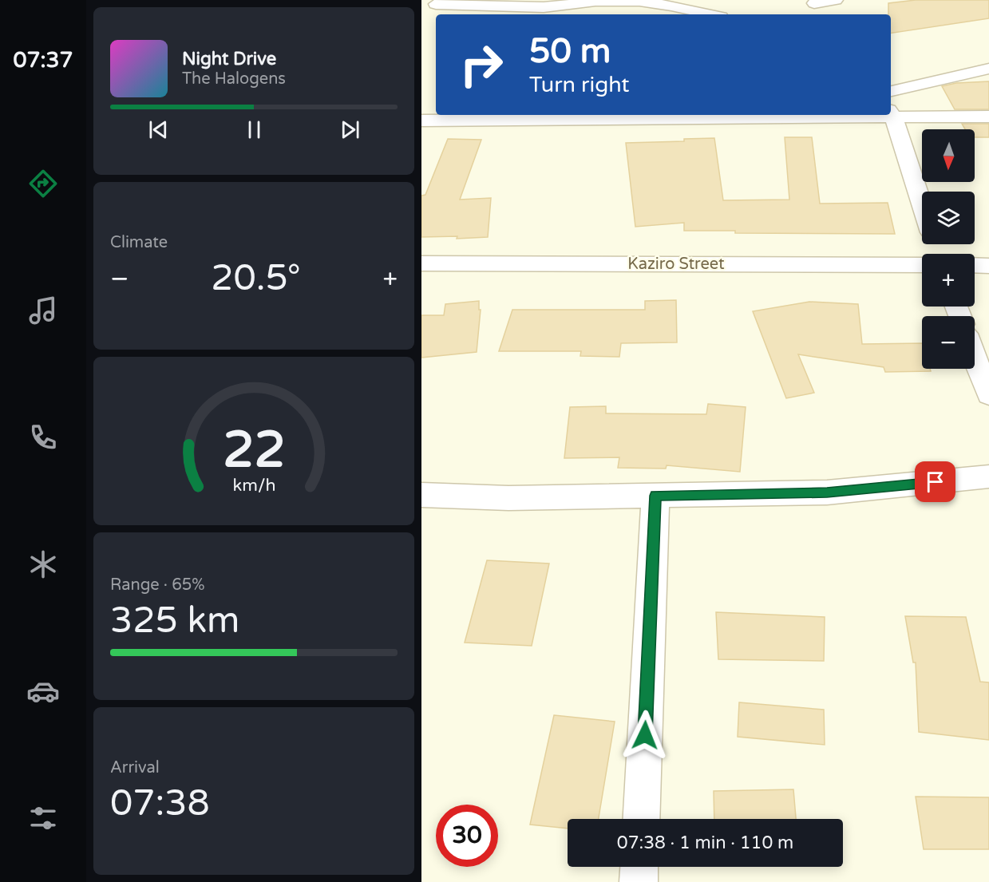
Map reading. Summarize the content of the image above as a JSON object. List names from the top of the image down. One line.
{"streets":{"street":["Kaziro Street"]},"north":"bottom","page":{"tabs":"07:37","turn":["50 m","Turn right"],"song":["Night Drive","The Halogens"],"map_buttons":["+","−"],"tile":["Climate",["Range · 65%","325 km"],["Arrival","07:38"]],"heat":["−","20.5°","+"],"limit":"30","trip":"07:38 · 1 min · 110 m","gauge":["22","km/h"]}}
